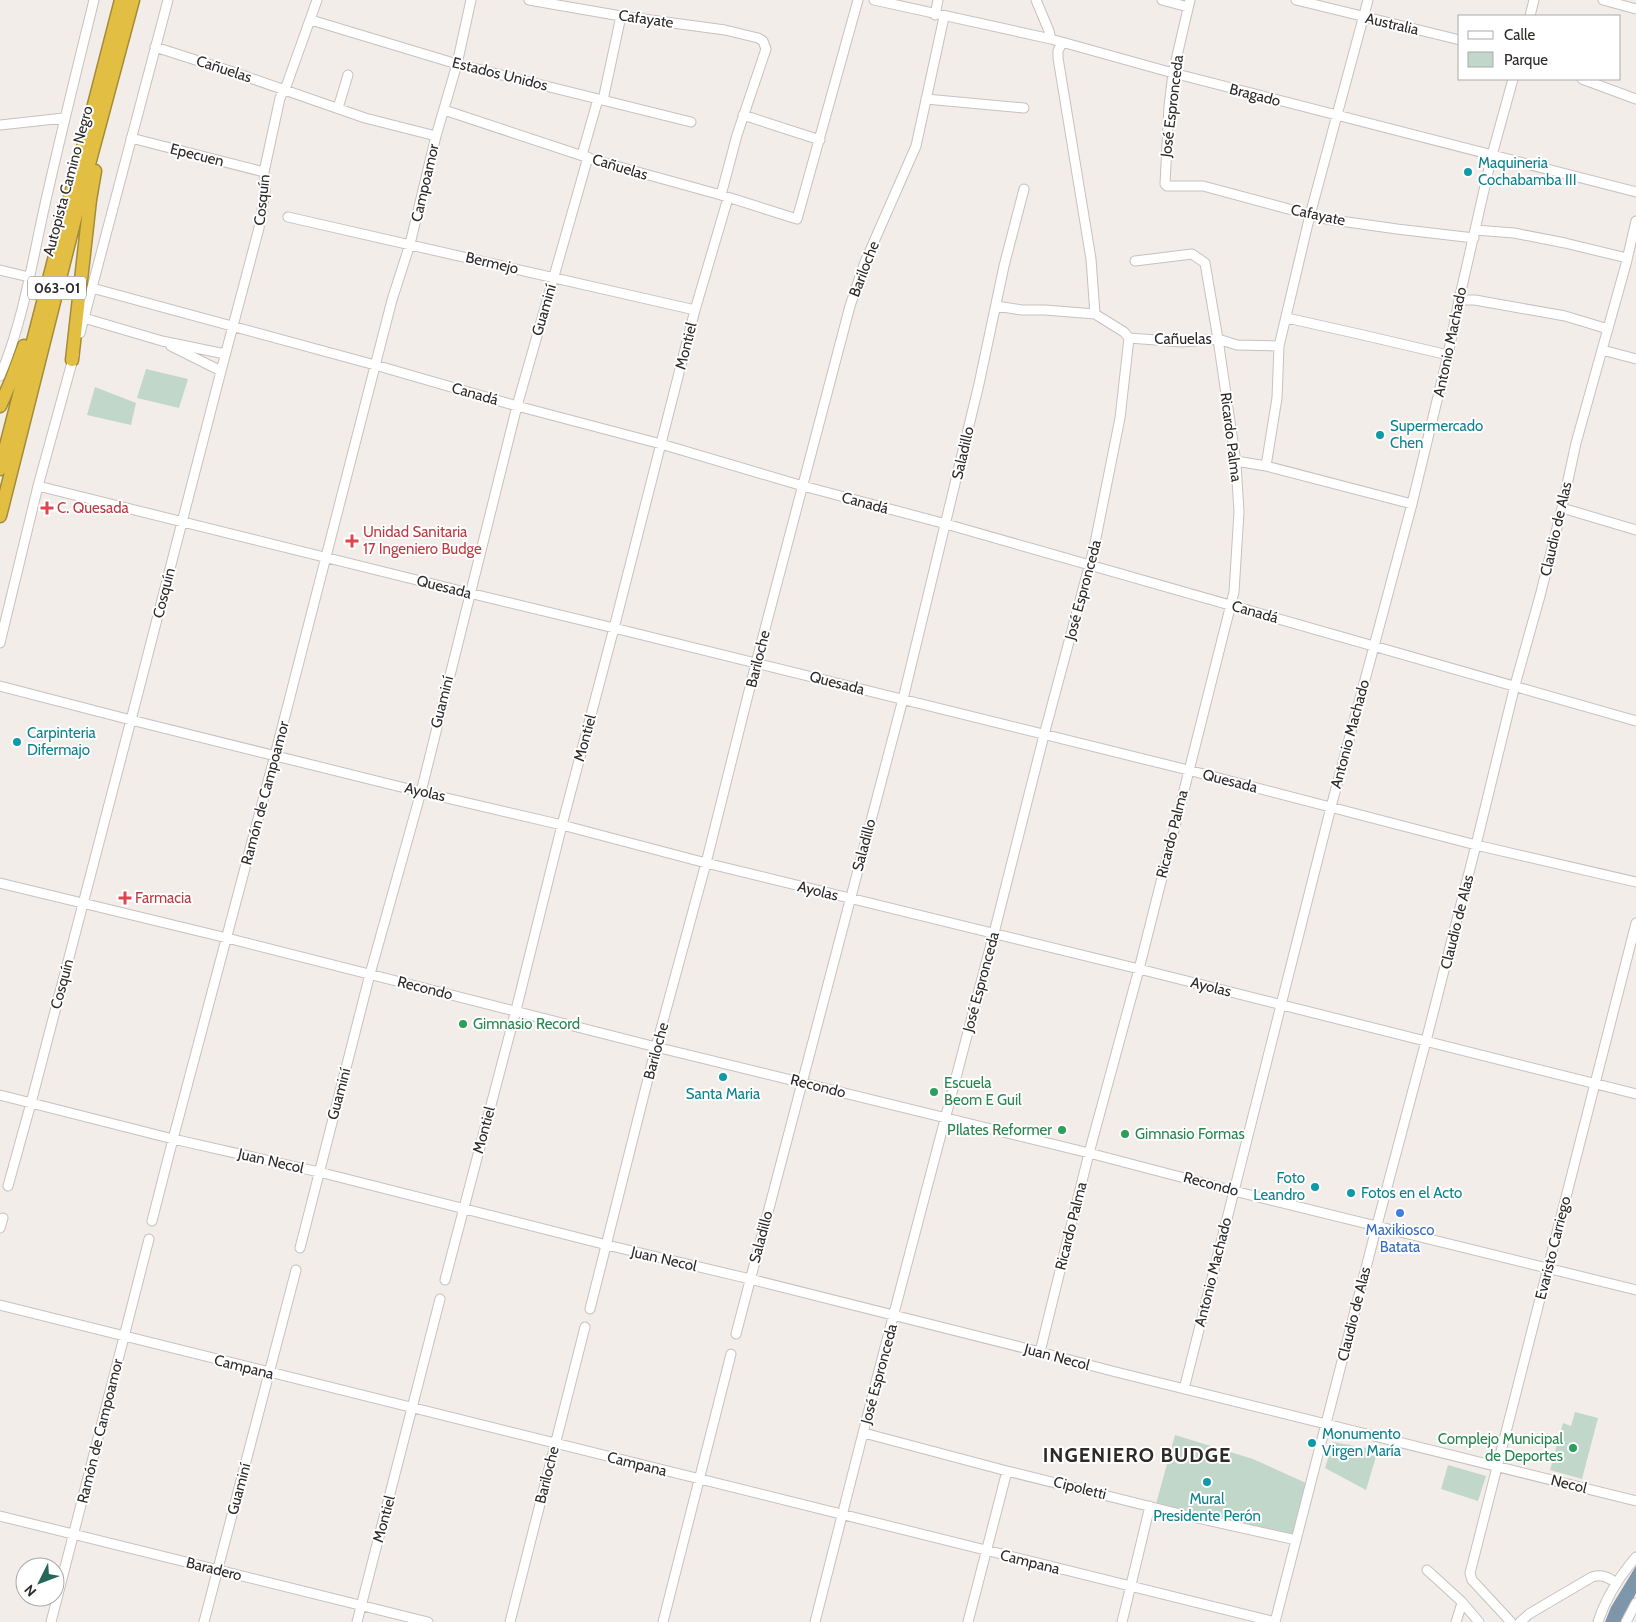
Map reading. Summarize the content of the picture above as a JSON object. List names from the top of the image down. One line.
{"streets":{"highway":["Autopista Camino Negro","063-01"],"street":["Cafayate","Australia","Cañuelas","Estados Unidos","Bragado","José Espronceda","Epecuen","Campoamor","Cosquín","Bermejo","Bariloche","Guaminí","Antonio Machado","Montiel","Canadá","Ricardo Palma","Saladillo","Claudio de Alas","Quesada","Ayolas","Ramón de Campoamor","Recondo","Juan Necol","Evaristo Carriego","Campana","Necol","Cipoletti","Baradero"]},"crossings":[["Cafayate","José Espronceda"],["Cafayate","Guaminí"],["Cafayate","Antonio Machado"],["Cafayate","Montiel"],["Cafayate","Ricardo Palma"],["Cafayate","Claudio de Alas"],["Australia","Ricardo Palma"],["Cañuelas","José Espronceda"],["Cañuelas","Campoamor"],["Cañuelas","Cosquín"],["Cañuelas","Guaminí"],["Cañuelas","Montiel"],["Cañuelas","Ricardo Palma"],["Estados Unidos","Campoamor"],["Estados Unidos","Cosquín"],["Estados Unidos","Guaminí"],["Bragado","José Espronceda"],["Bragado","Bariloche"],["Bragado","Antonio Machado"],["Bragado","Ricardo Palma"],["José Espronceda","Canadá"],["José Espronceda","Quesada"],["José Espronceda","Ayolas"],["José Espronceda","Recondo"],["José Espronceda","Juan Necol"],["José Espronceda","Campana"],["José Espronceda","Cipoletti"],["Epecuen","Cosquín"],["Campoamor","Bermejo"],["Campoamor","Canadá"],["Campoamor","Ramón de Campoamor"],["Cosquín","Canadá"],["Cosquín","Quesada"],["Cosquín","Ayolas"],["Cosquín","Recondo"],["Cosquín","Juan Necol"],["Bermejo","Guaminí"],["Bermejo","Montiel"],["Bariloche","Canadá"],["Bariloche","Quesada"],["Bariloche","Ayolas"],["Bariloche","Recondo"],["Bariloche","Juan Necol"],["Bariloche","Campana"],["Guaminí","Canadá"],["Guaminí","Quesada"],["Guaminí","Ayolas"],["Guaminí","Recondo"],["Guaminí","Juan Necol"],["Guaminí","Campana"],["Guaminí","Baradero"],["Antonio Machado","Canadá"],["Antonio Machado","Quesada"],["Antonio Machado","Ayolas"],["Antonio Machado","Recondo"],["Antonio Machado","Juan Necol"],["Montiel","Canadá"],["Montiel","Quesada"],["Montiel","Ayolas"],["Montiel","Recondo"],["Montiel","Juan Necol"],["Montiel","Campana"],["Montiel","Baradero"],["Canadá","Ricardo Palma"],["Canadá","Saladillo"],["Canadá","Claudio de Alas"],["Canadá","Ramón de Campoamor"],["Ricardo Palma","Quesada"],["Ricardo Palma","Ayolas"],["Ricardo Palma","Recondo"],["Ricardo Palma","Juan Necol"],["Saladillo","Quesada"],["Saladillo","Ayolas"],["Saladillo","Recondo"],["Saladillo","Juan Necol"],["Claudio de Alas","Quesada"],["Claudio de Alas","Ayolas"],["Claudio de Alas","Recondo"],["Claudio de Alas","Juan Necol"],["Claudio de Alas","Campana"],["Claudio de Alas","Necol"],["Claudio de Alas","Cipoletti"],["Quesada","Ramón de Campoamor"],["Ayolas","Ramón de Campoamor"],["Ayolas","Evaristo Carriego"],["Ramón de Campoamor","Recondo"],["Ramón de Campoamor","Juan Necol"],["Ramón de Campoamor","Campana"],["Ramón de Campoamor","Baradero"],["Recondo","Evaristo Carriego"],["Juan Necol","Necol"],["Evaristo Carriego","Necol"]],"districts":["INGENIERO BUDGE"],"places":{"other":["Maquineria Cochabamba III","Supermercado Chen","Carpinteria Difermajo","Gimnasio Record","Santa Maria","Escuela Beom E Guil","PIlates Reformer","Gimnasio Formas","Foto Leandro","Fotos en el Acto","Maxikiosco Batata","Monumento Virgen María","Complejo Municipal de Deportes","Mural Presidente Perón"],"health":["C. Quesada","Unidad Sanitaria 17 Ingeniero Budge","Farmacia"]},"legend":["Calle","Parque"],"north":"bottom left"}
